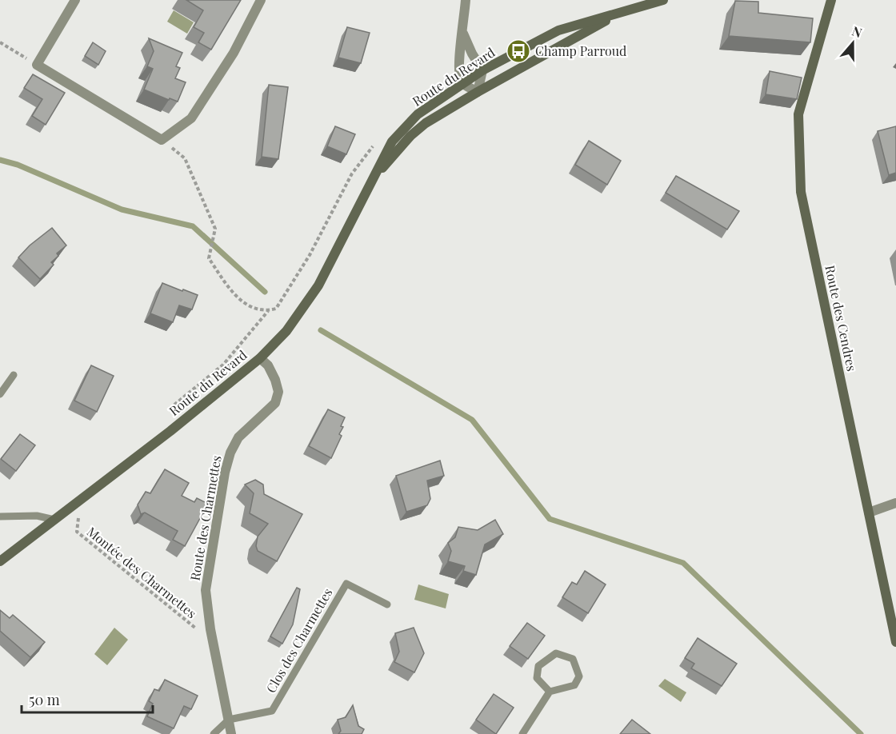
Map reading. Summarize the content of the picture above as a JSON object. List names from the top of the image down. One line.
{"streets":{"main road":["Route du Revard","Route des Cendres"],"street":["Route des Charmettes"],"lane":["Clos des Charmettes"],"path":["Montée des Charmettes"]},"crossings":[["Route du Revard","Route des Charmettes"],["Route du Revard","Montée des Charmettes"],["Route des Charmettes","Clos des Charmettes"]],"places":{"bus stop":["Champ Parroud"]},"scale_bar":"50 m","north":"top"}
